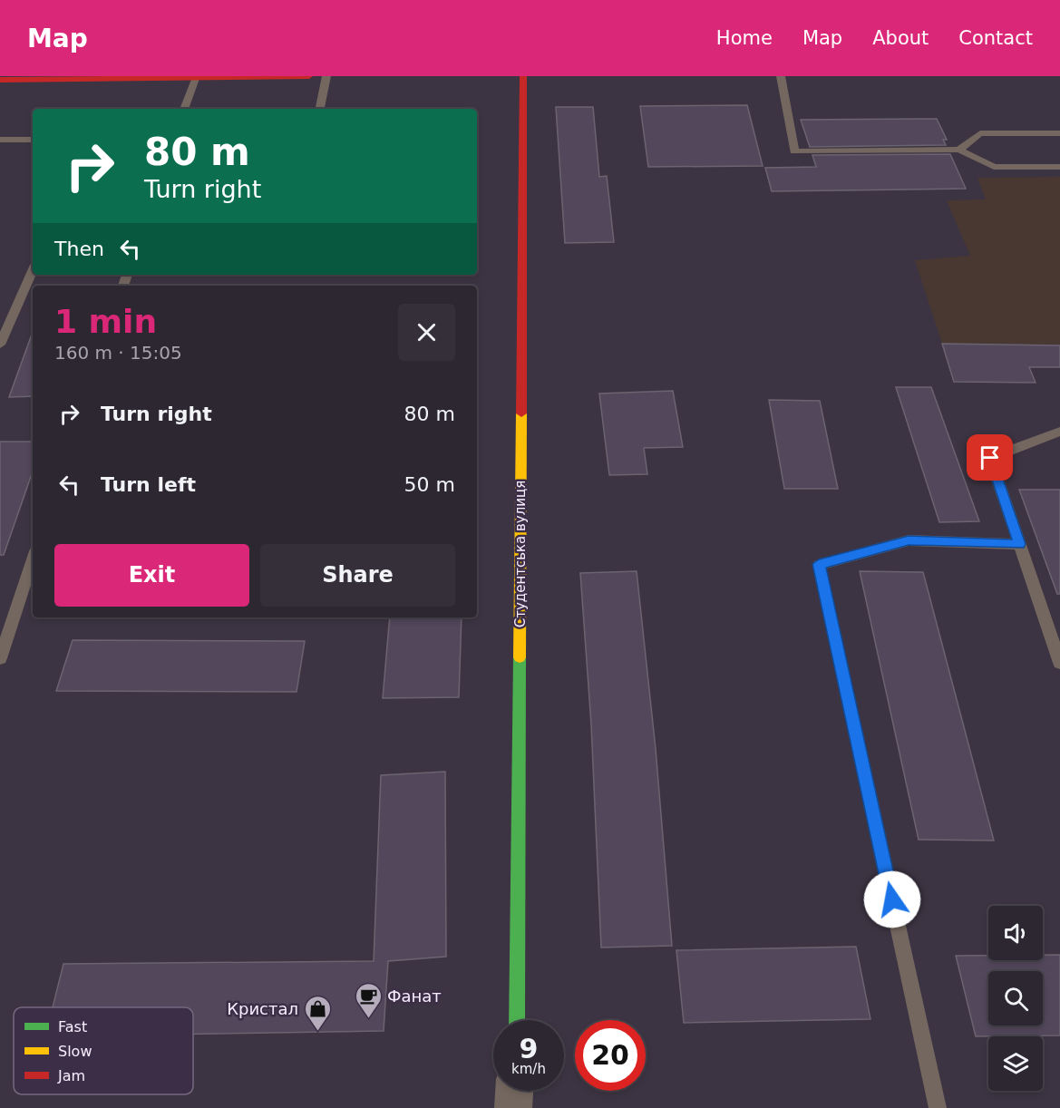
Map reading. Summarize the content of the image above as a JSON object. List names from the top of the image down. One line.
{"streets":{"street":["Студентська вулиця"]},"places":{"cafe":["Фанат"],"shop":["Кристал"]},"legend":["Fast","Slow","Jam"],"page":{"header":"Map","nav":["Home","Map","About","Contact"],"turn":["80 m","Turn right"],"then":"Then","heading":["1 min","160 m · 15:05"],"list":[{"name":"Turn right","value":"80 m"},{"name":"Turn left","value":"50 m"}],"buttons":["Exit","Share"],"speed":"9 km/h","limit":"20"}}
